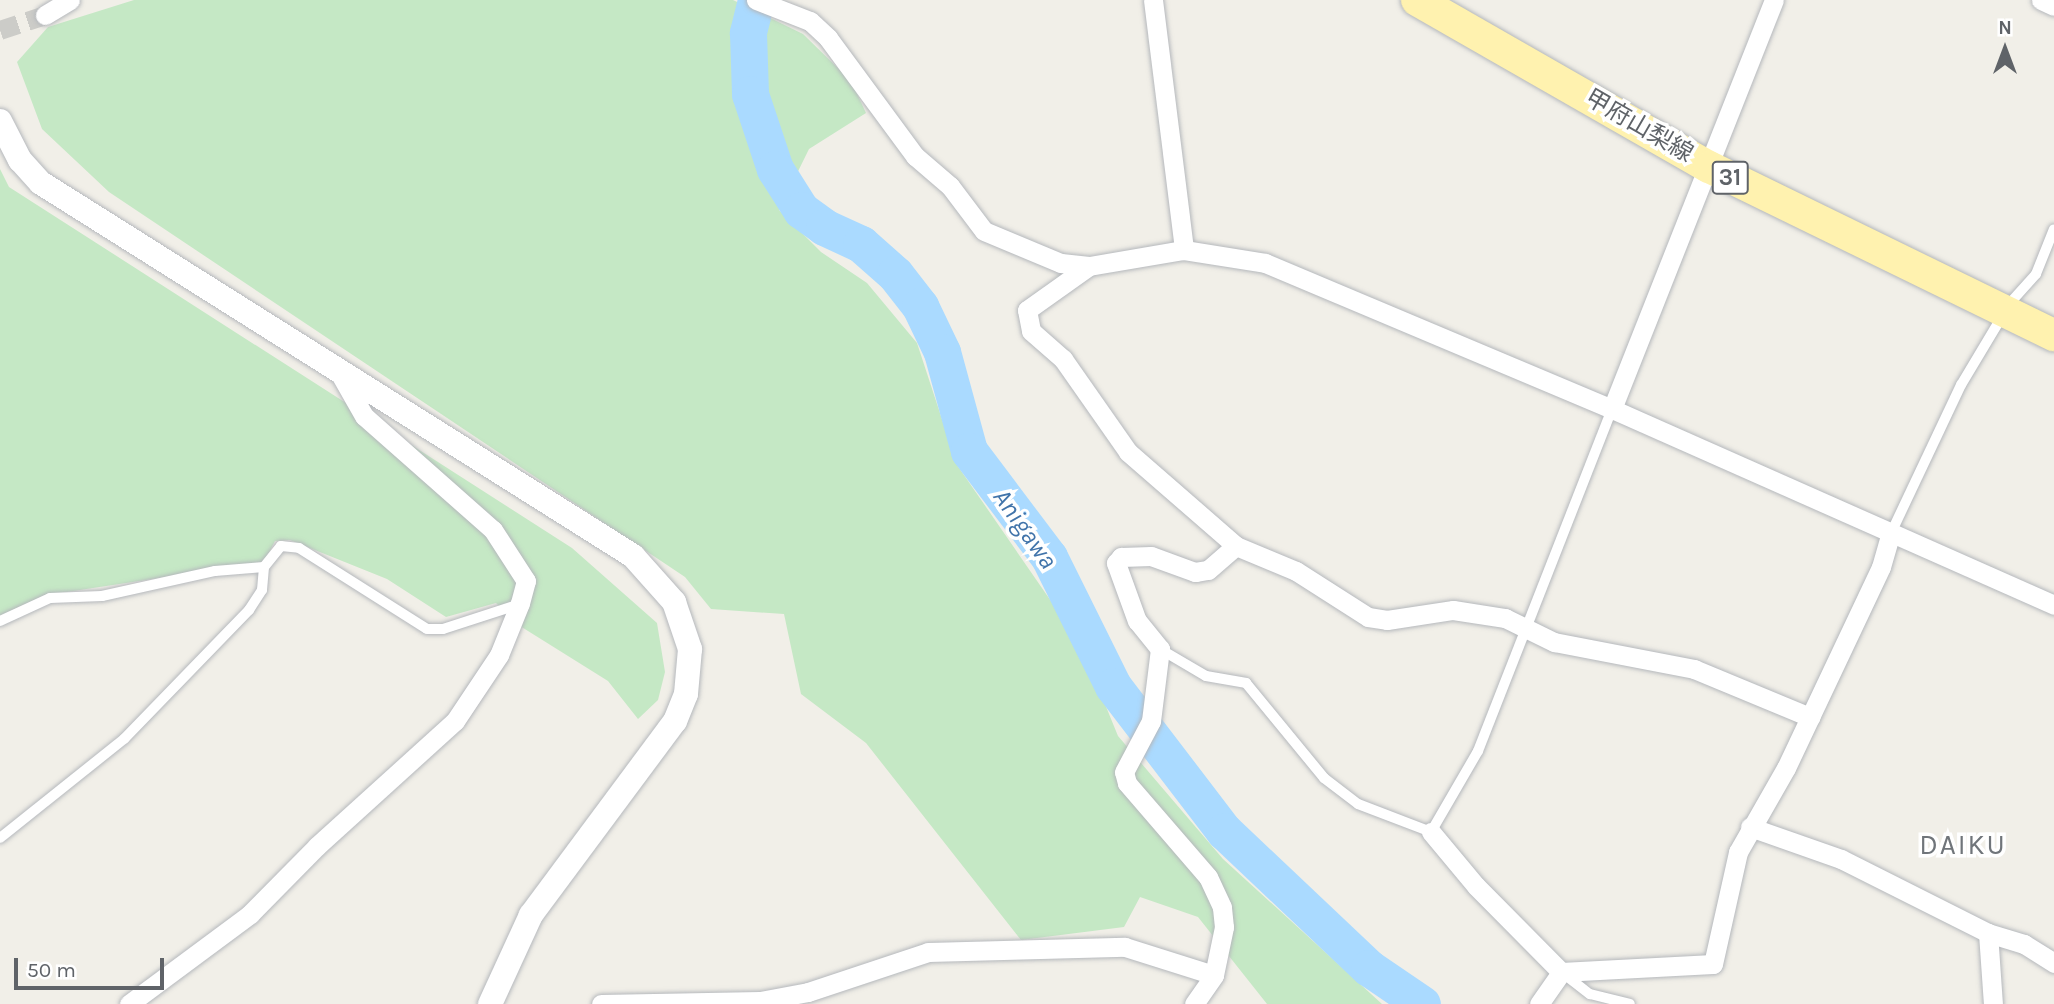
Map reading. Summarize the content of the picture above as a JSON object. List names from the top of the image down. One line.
{"streets":{"main road":["甲府山梨線","31"]},"districts":["DAIKU"],"water":["Anigawa"],"scale_bar":"50 m","north":"top"}
